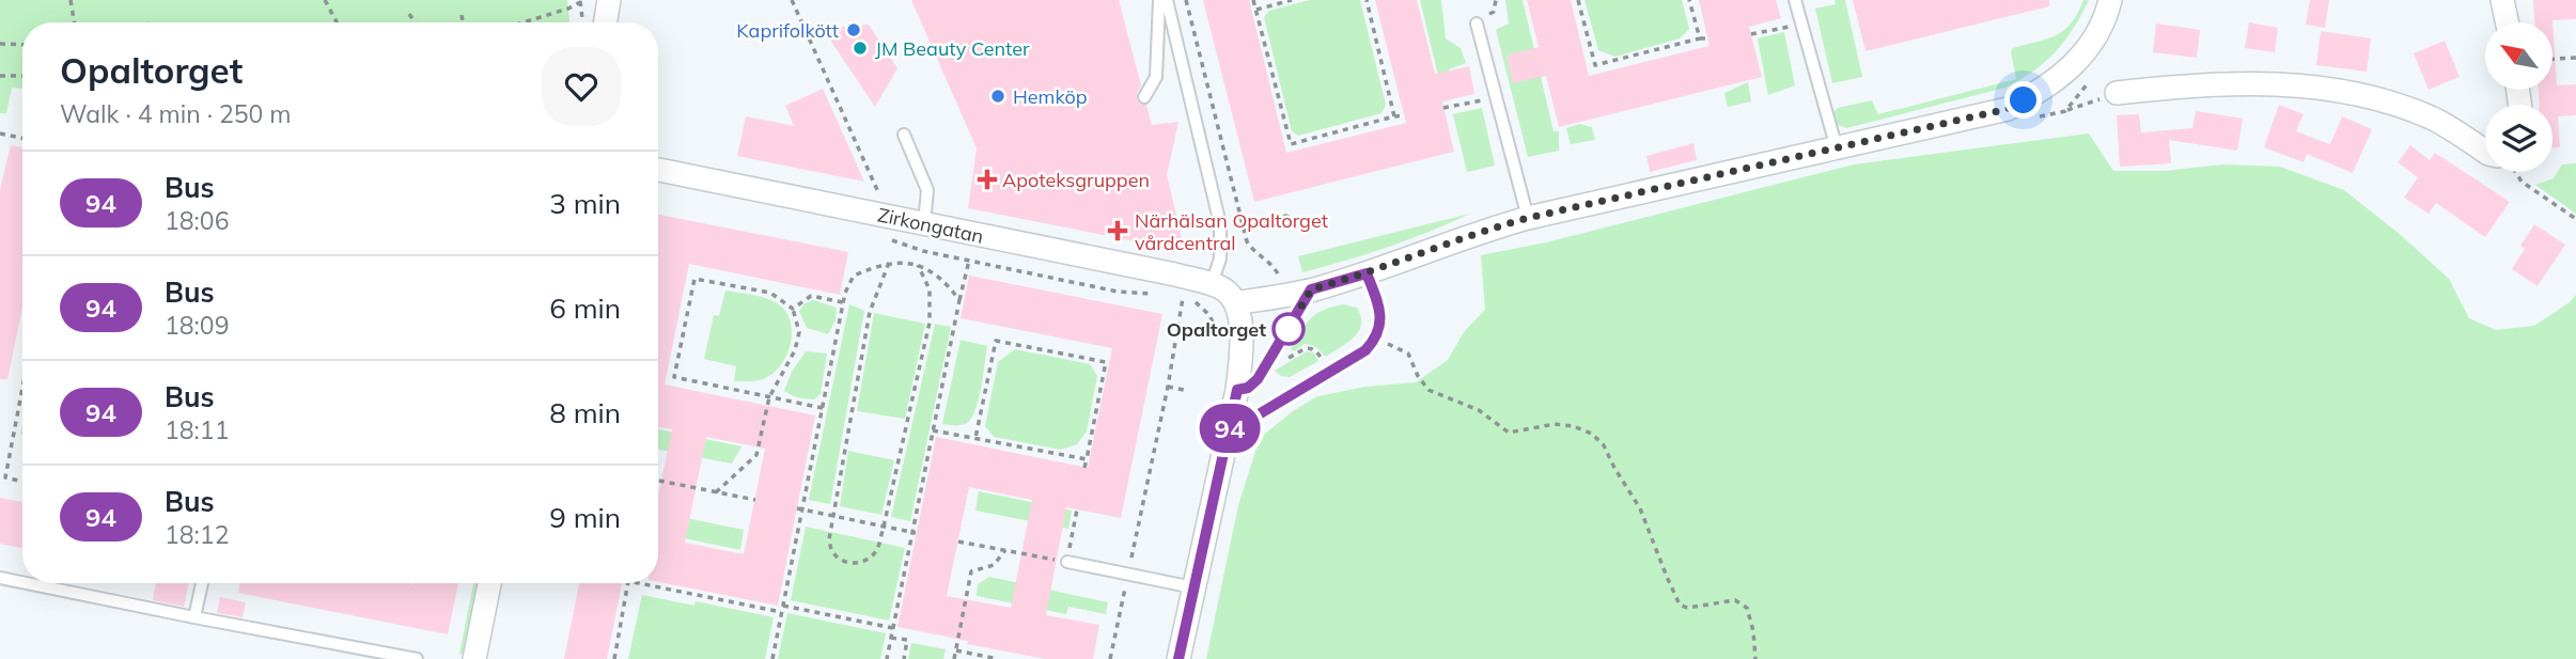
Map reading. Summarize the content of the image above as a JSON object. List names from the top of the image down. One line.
{"streets":{"street":["Zirkongatan"]},"places":{"other":["Kaprifolkött","JM Beauty Center","Hemköp","Opaltorget"],"health":["Apoteksgruppen","Närhälsan Opaltorget vårdcentral"]},"lines":["bus line 94"],"north":"top left","page":{"on_map":"94","heading":["Opaltorget","Walk · 4 min · 250 m"],"list":[{"mark":"94","name":"Bus","note":"18:06","value":"3 min"},{"mark":"94","name":"Bus","note":"18:09","value":"6 min"},{"mark":"94","name":"Bus","note":"18:11","value":"8 min"},{"mark":"94","name":"Bus","note":"18:12","value":"9 min"}]}}
